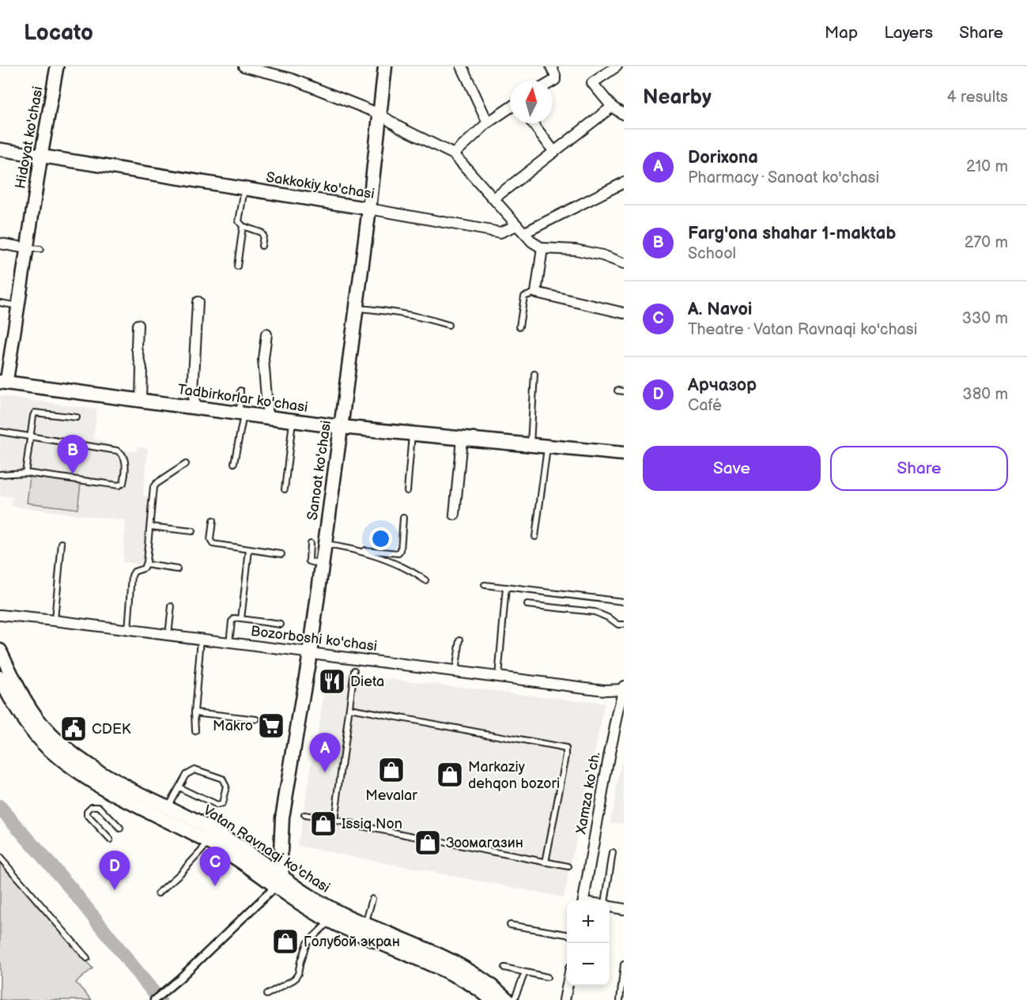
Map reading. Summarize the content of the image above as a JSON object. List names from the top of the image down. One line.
{"streets":{"main road":["Tadbirkorlar ko'chasi","Sanoat ko'chasi","Vatan Ravnaqi ko'chasi"],"street":["Hidoyat ko'chasi","Sakkokiy ko'chasi","Bozorboshi ko'chasi","Xamza ko‘ch."]},"crossings":[["Hidoyat ko'chasi","Sakkokiy ko'chasi"],["Hidoyat ko'chasi","Tadbirkorlar ko'chasi"],["Sakkokiy ko'chasi","Sanoat ko'chasi"],["Tadbirkorlar ko'chasi","Sanoat ko'chasi"],["Sanoat ko'chasi","Bozorboshi ko'chasi"],["Sanoat ko'chasi","Vatan Ravnaqi ko'chasi"],["Bozorboshi ko'chasi","Xamza ko‘ch."]],"places":{"restaurant":["Dieta"],"supermarket":["Makro"],"public building":["CDEK"],"shop":["Mevalar","Markaziy dehqon bozori","Issiq Non","Зоомагазин","Голубой экран"]},"north":"top","page":{"header":"Locato","nav":["Map","Layers","Share"],"heading":["Nearby","4 results"],"list":[{"mark":"A","name":"Dorixona","note":"Pharmacy · Sanoat ko'chasi","value":"210 m"},{"mark":"B","name":"Farg'ona shahar 1-maktab","note":"School","value":"270 m"},{"mark":"C","name":"A. Navoi","note":"Theatre · Vatan Ravnaqi ko'chasi","value":"330 m"},{"mark":"D","name":"Арчазор","note":"Café","value":"380 m"}],"buttons":["Save","Share"],"pins":["B","A","C","D"],"map_buttons":["+","−"]}}
